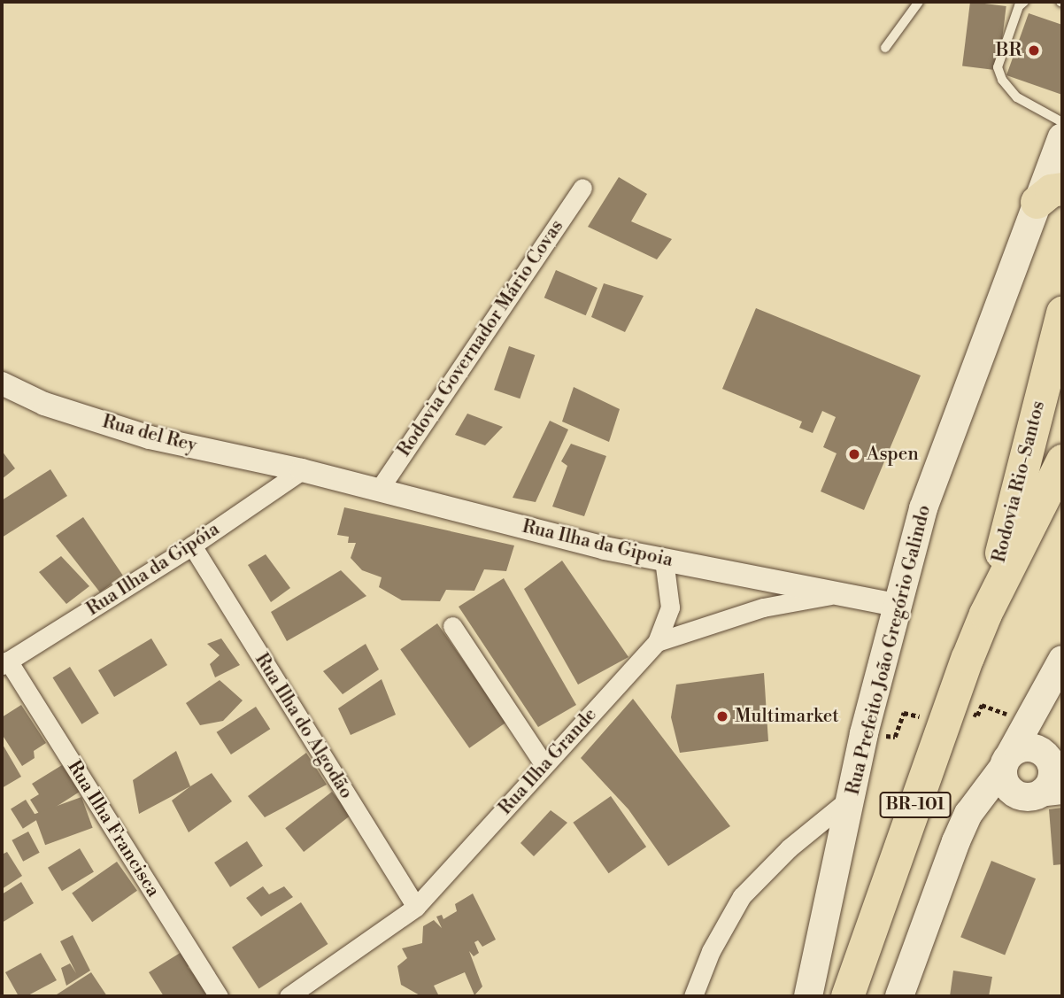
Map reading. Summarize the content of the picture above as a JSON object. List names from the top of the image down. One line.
{"streets":{"highway":["Rodovia Rio-Santos","BR-101"],"main road":["Rua Prefeito João Gregório Galindo"],"street":["Rodovia Governador Mário Covas","Rua del Rey","Rua Ilha da Gipoia","Rua Ilha da Gipóia","Rua Ilha do Algodão","Rua Ilha Grande","Rua Ilha Francisca"]},"crossings":[["Rodovia Governador Mário Covas","Rua Ilha da Gipoia"],["Rua del Rey","Rua Ilha da Gipoia"],["Rua del Rey","Rua Ilha da Gipóia"],["Rua Ilha da Gipoia","Rua Ilha da Gipóia"],["Rua Ilha da Gipoia","Rua Prefeito João Gregório Galindo"],["Rua Ilha da Gipoia","Rua Ilha Grande"],["Rua Ilha da Gipóia","Rua Ilha do Algodão"],["Rua Ilha da Gipóia","Rua Ilha Francisca"],["Rua Ilha do Algodão","Rua Ilha Grande"]],"places":["BR","Aspen","Multimarket"]}
